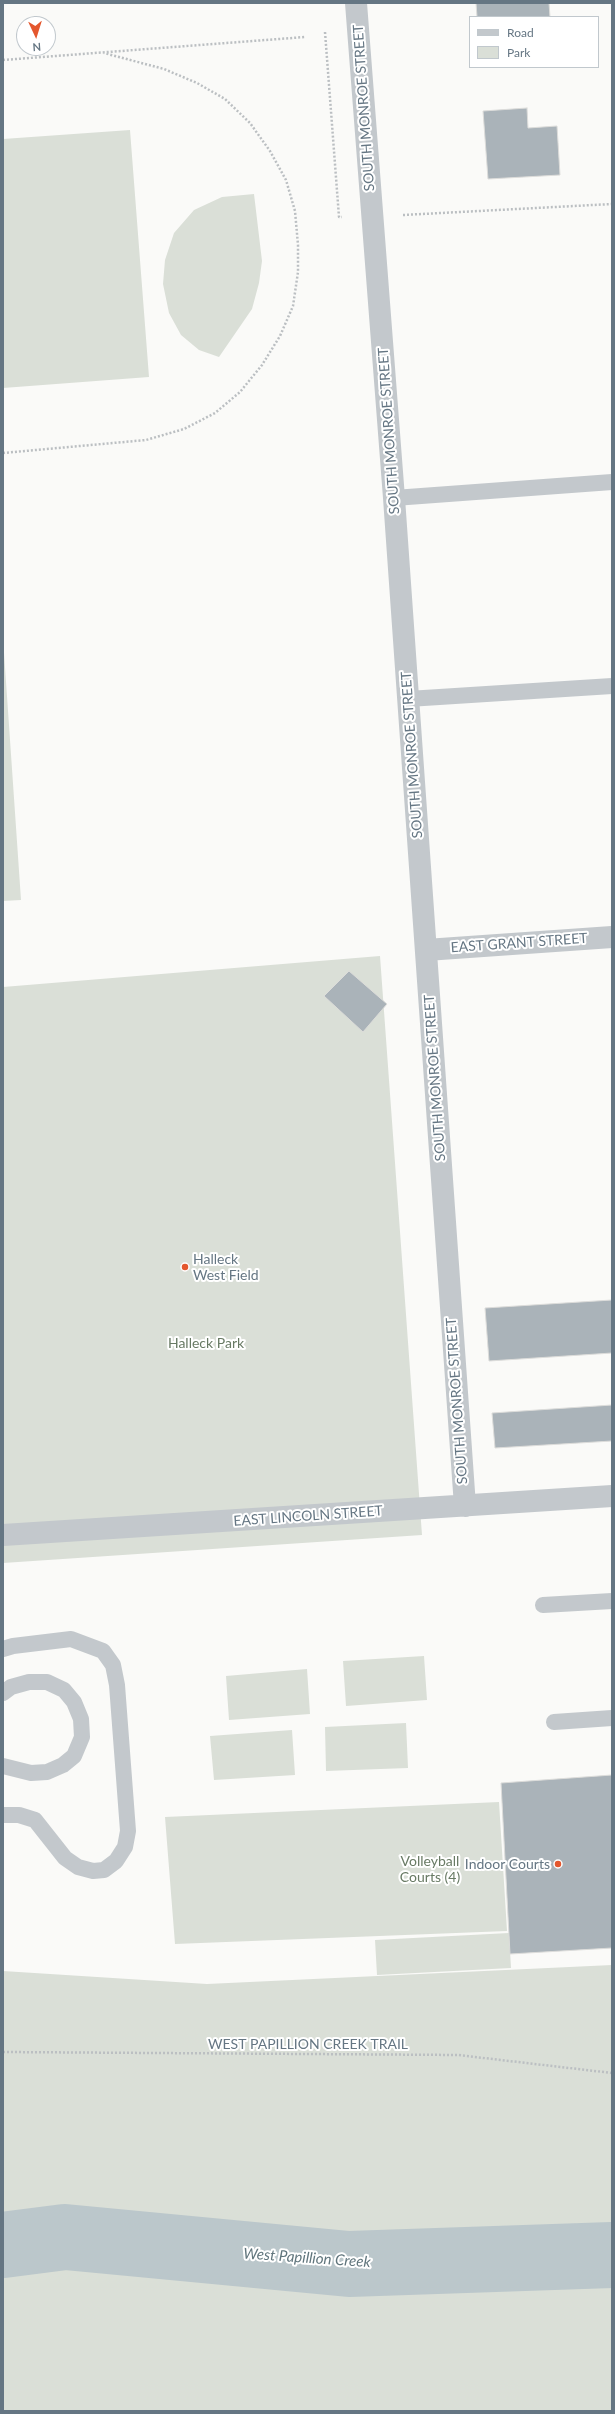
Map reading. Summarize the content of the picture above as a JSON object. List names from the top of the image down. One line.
{"streets":{"street":["SOUTH MONROE STREET","EAST GRANT STREET","EAST LINCOLN STREET"],"path":["WEST PAPILLION CREEK TRAIL"]},"crossings":[["SOUTH MONROE STREET","EAST GRANT STREET"],["SOUTH MONROE STREET","EAST LINCOLN STREET"]],"water":["West Papillion Creek"],"parks":["Halleck Park","Volleyball Courts (4)"],"places":["Halleck West Field","Indoor Courts"],"legend":["Road","Park"],"north":"bottom"}
